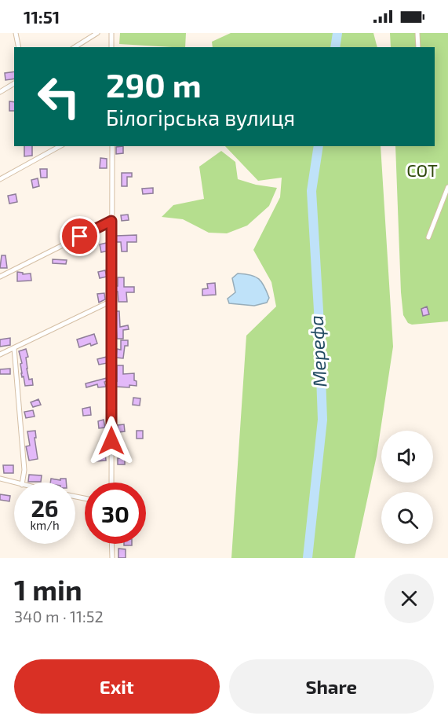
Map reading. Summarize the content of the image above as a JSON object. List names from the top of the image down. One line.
{"water":["Мерефа"],"parks":["СОТ"],"page":{"status":"11:51","turn":["290 m","Білогірська вулиця"],"speed":"26 km/h","limit":"30","heading":["1 min","340 m · 11:52"],"buttons":["Exit","Share"]}}
